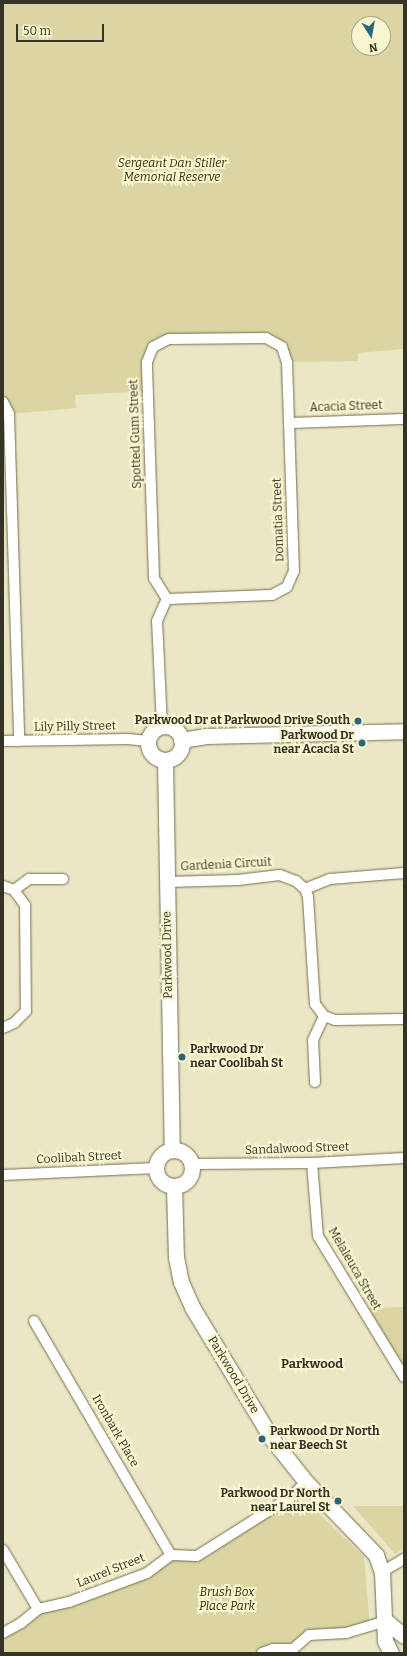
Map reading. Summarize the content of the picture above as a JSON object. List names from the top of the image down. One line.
{"streets":{"street":["Acacia Street","Spotted Gum Street","Domatia Street","Lily Pilly Street","Gardenia Circuit","Parkwood Drive","Sandalwood Street","Coolibah Street","Melaleuca Street","Ironbark Place","Laurel Street"]},"crossings":[["Acacia Street","Spotted Gum Street"],["Acacia Street","Domatia Street"],["Spotted Gum Street","Domatia Street"],["Lily Pilly Street","Parkwood Drive"],["Gardenia Circuit","Parkwood Drive"],["Parkwood Drive","Sandalwood Street"],["Parkwood Drive","Coolibah Street"],["Sandalwood Street","Coolibah Street"],["Sandalwood Street","Melaleuca Street"],["Ironbark Place","Laurel Street"]],"districts":["Parkwood"],"parks":["Sergeant Dan Stiller Memorial Reserve","Brush Box Place Park"],"places":["Parkwood Dr at Parkwood Drive South","Parkwood Dr near Acacia St","Parkwood Dr near Coolibah St","Parkwood Dr North near Beech St","Parkwood Dr North near Laurel St"],"scale_bar":"50 m","north":"bottom"}
